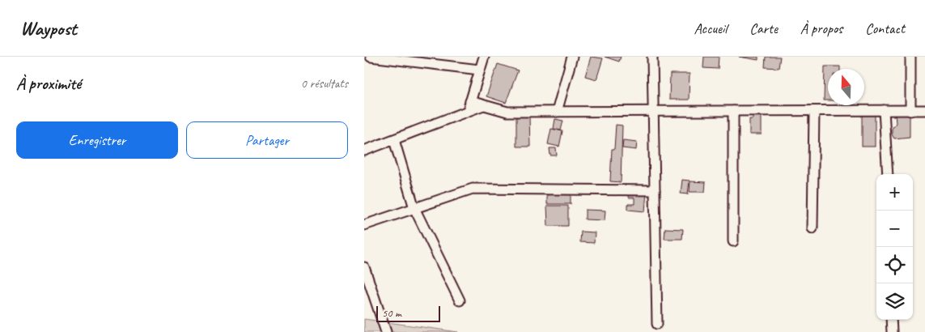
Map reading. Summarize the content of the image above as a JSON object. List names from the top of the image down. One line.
{"scale_bar":"50 m","north":"top","page":{"header":"Waypost","nav":["Accueil","Carte","À propos","Contact"],"heading":["À proximité","0 résultats"],"buttons":["Enregistrer","Partager"],"map_buttons":["+","−"],"scale":"50 m"}}
